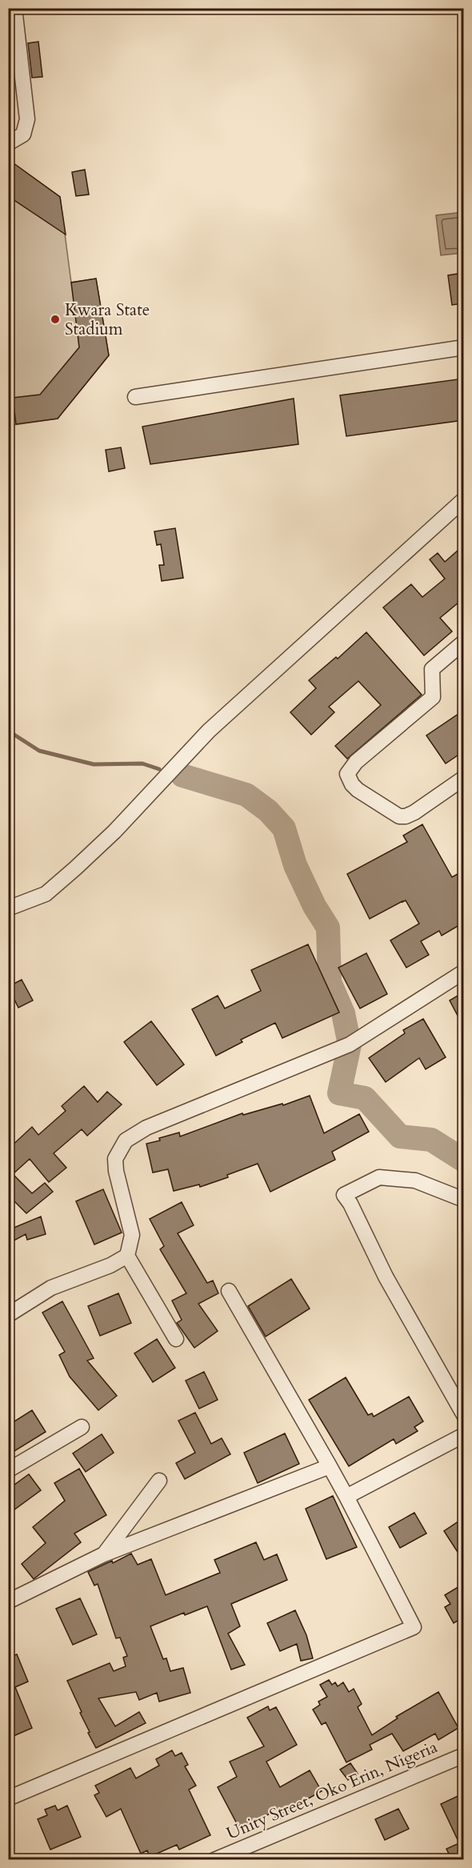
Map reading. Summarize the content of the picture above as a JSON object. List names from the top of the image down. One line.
{"streets":{"street":["Unity Street, Oko Erin, Nigeria"]},"places":["Kwara State Stadium"]}
